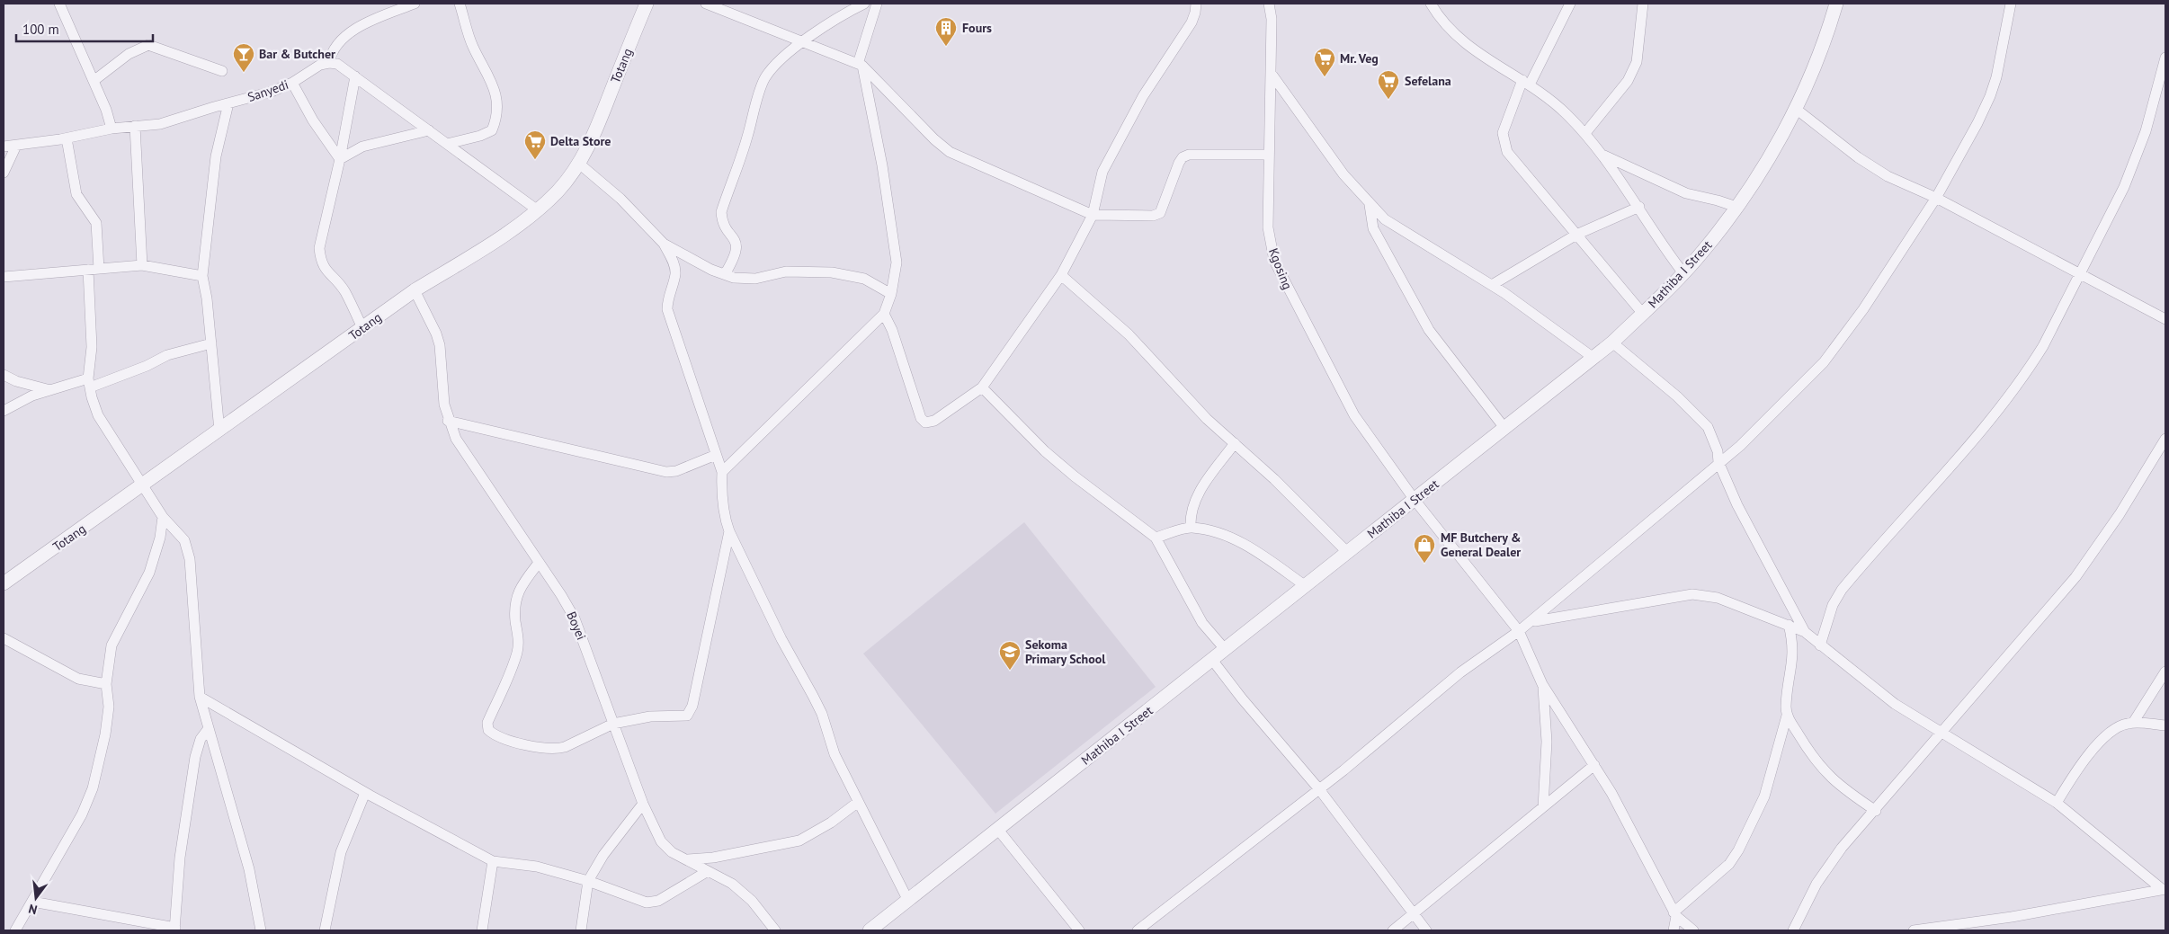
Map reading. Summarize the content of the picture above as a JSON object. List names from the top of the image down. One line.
{"streets":{"street":["Totang","Sanyedi","Kgosing","Mathiba I Street","Boyei"]},"crossings":[["Totang","Boyei"],["Kgosing","Mathiba I Street"]],"places":{"building":["Fours"],"bar":["Bar & Butcher"],"supermarket":["Mr. Veg","Sefelana","Delta Store"],"shop":["MF Butchery & General Dealer"],"school or university":["Sekoma Primary School"]},"scale_bar":"100 m","north":"bottom"}
